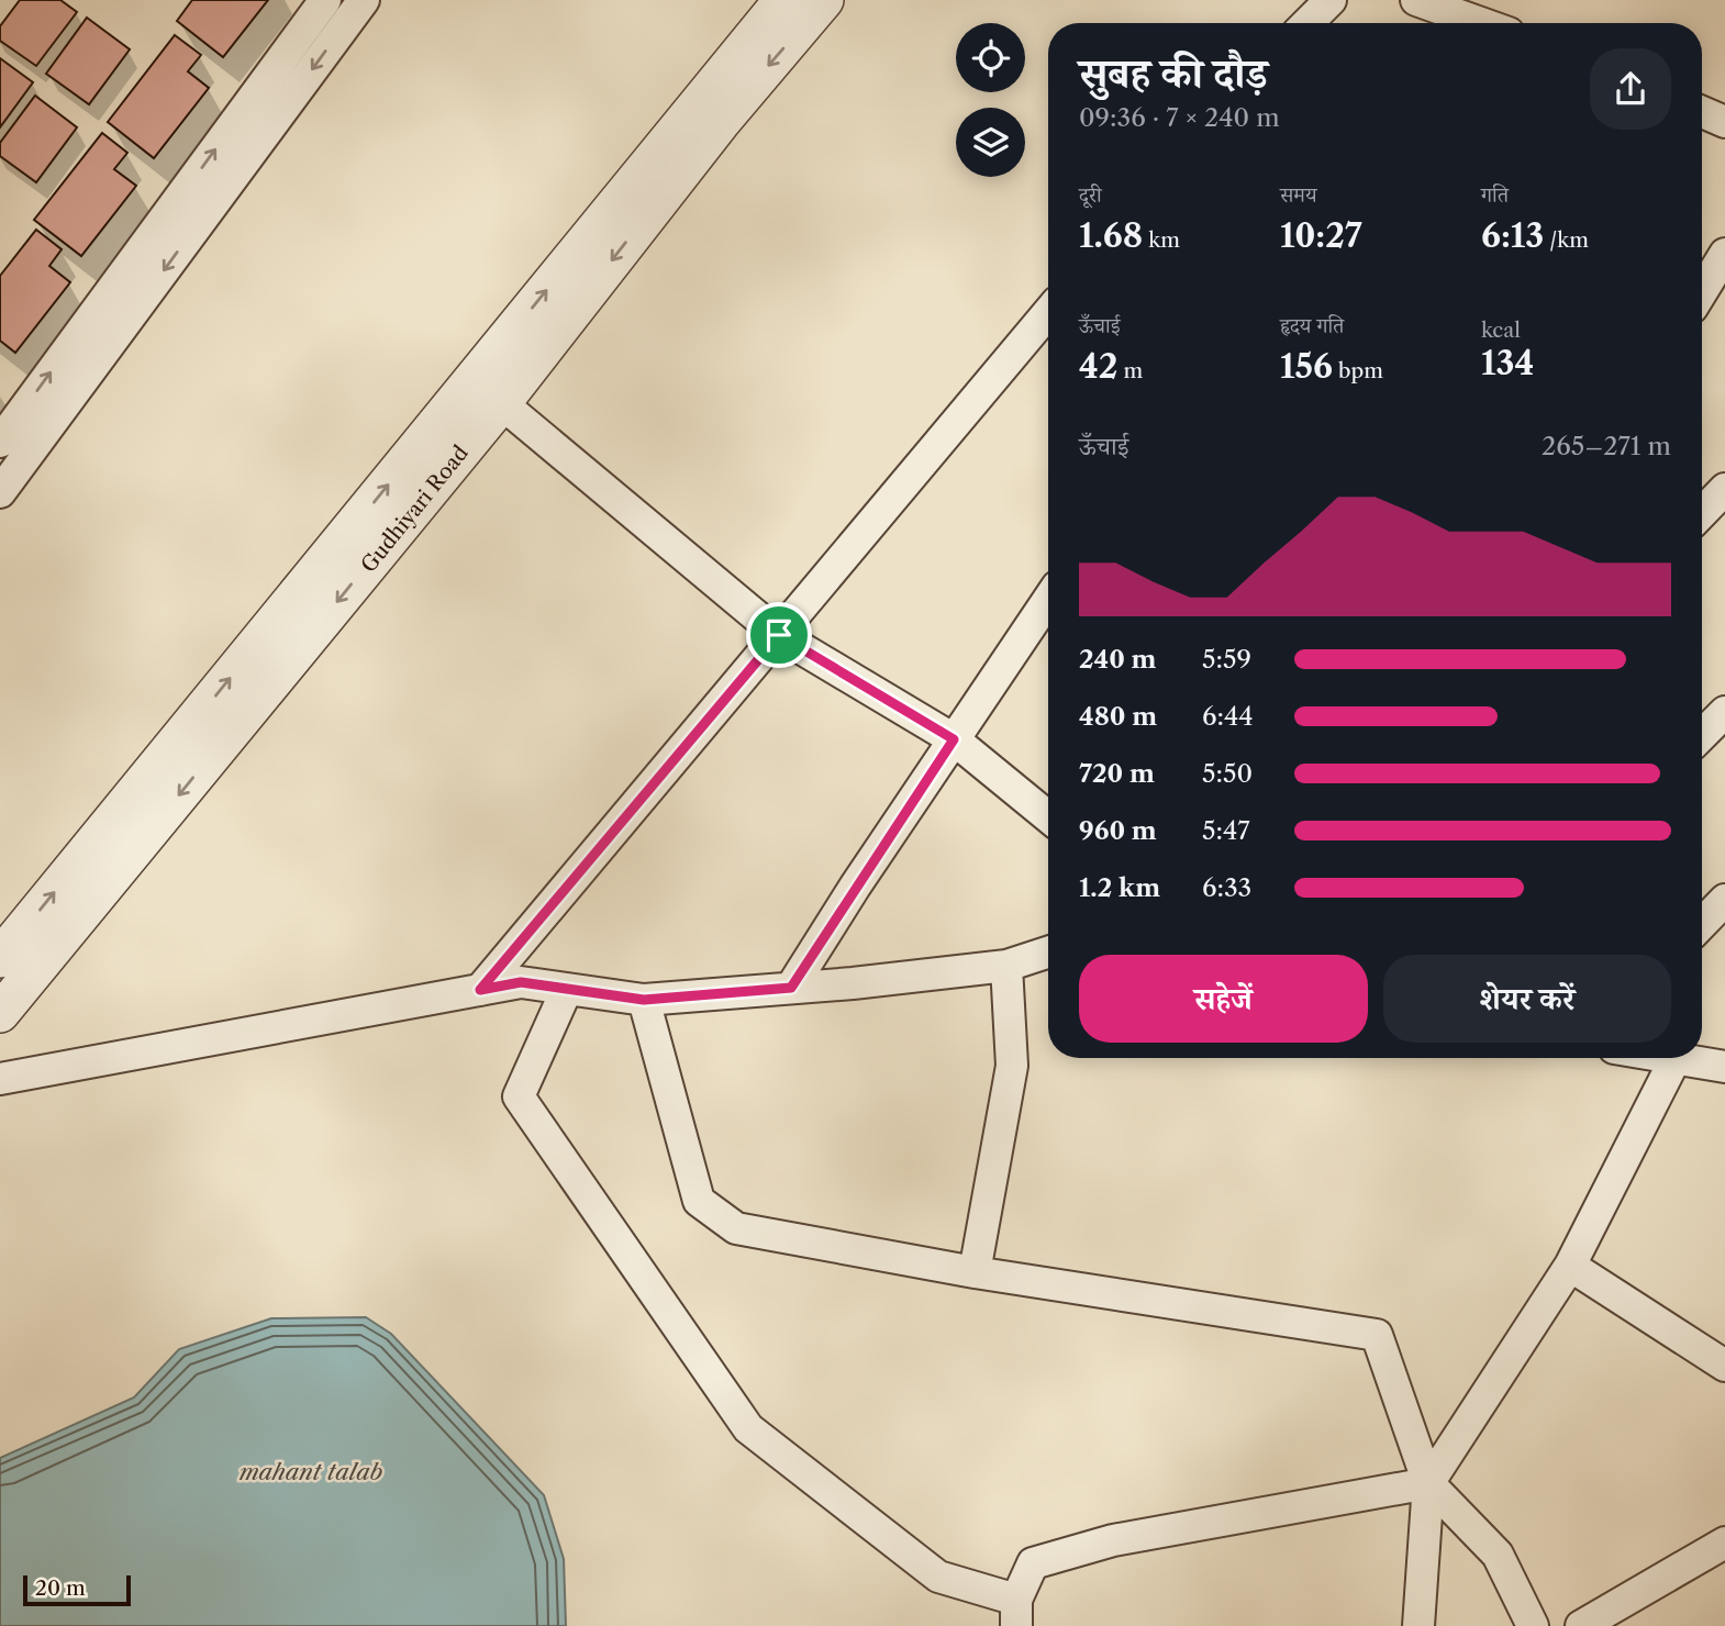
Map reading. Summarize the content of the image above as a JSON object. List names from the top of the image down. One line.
{"streets":{"street":["Gudhiyari Road"]},"water":["mahant talab"],"scale_bar":"20 m","page":{"heading":["सुबह की दौड़","09:36 · 7 × 240 m"],"stats":[["दूरी","1.68 km"],["समय","10:27"],["गति","6:13 /km"],["ऊँचाई","42 m"],["हृदय गति","156 bpm"],["kcal","134"]],"chart":["ऊँचाई","265–271 m"],"list":[{"name":"240 m","note":"5:59"},{"name":"480 m","note":"6:44"},{"name":"720 m","note":"5:50"},{"name":"960 m","note":"5:47"},{"name":"1.2 km","note":"6:33"}],"buttons":["सहेजें","शेयर करें"],"scale":"20 m"}}
